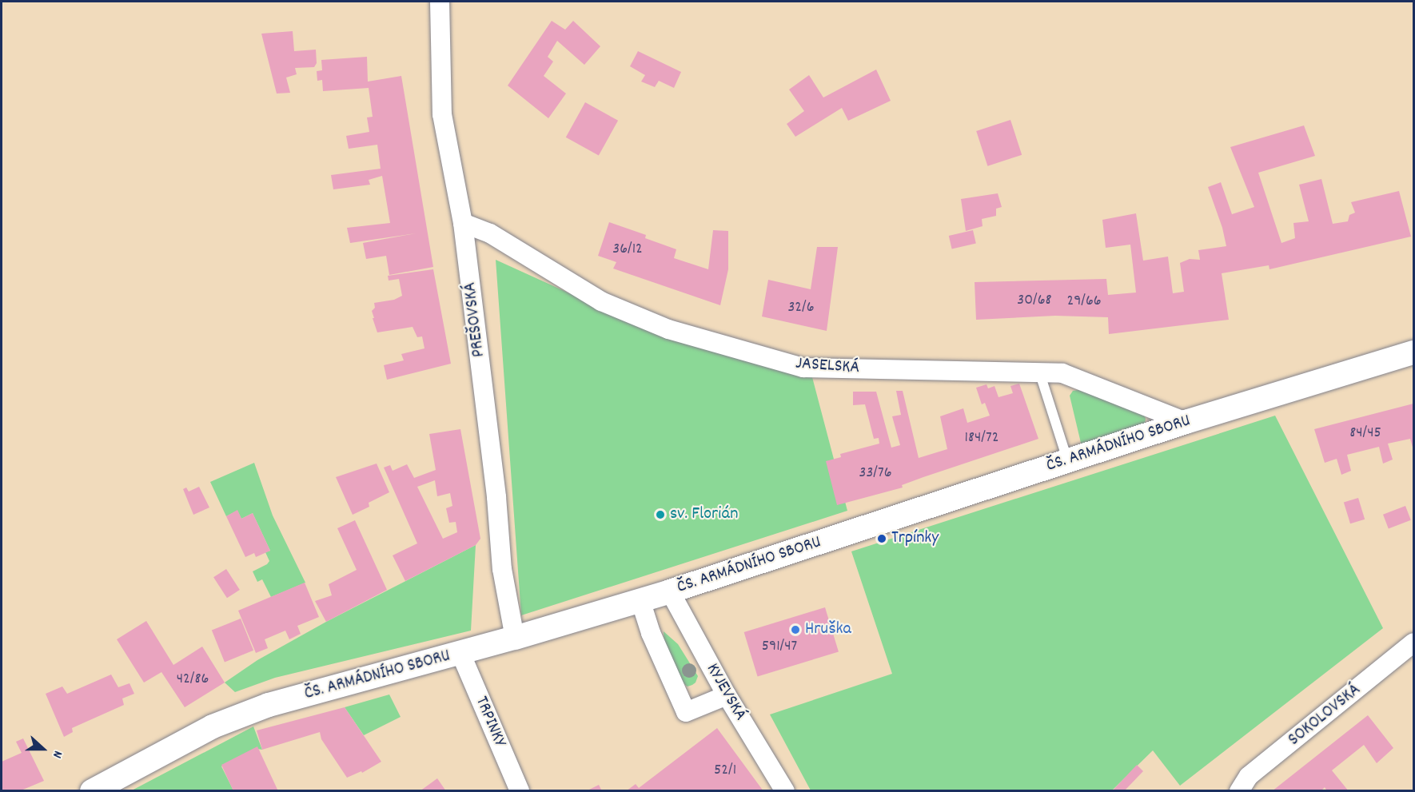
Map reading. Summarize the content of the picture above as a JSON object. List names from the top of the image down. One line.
{"streets":{"street":["PREŠOVSKÁ","JASELSKÁ","ČS. ARMÁDNÍHO SBORU","KYJEVSKÁ","SOKOLOVSKÁ","TRPINKY"]},"crossings":[["PREŠOVSKÁ","JASELSKÁ"],["PREŠOVSKÁ","ČS. ARMÁDNÍHO SBORU"],["JASELSKÁ","ČS. ARMÁDNÍHO SBORU"],["ČS. ARMÁDNÍHO SBORU","KYJEVSKÁ"],["ČS. ARMÁDNÍHO SBORU","TRPINKY"]],"places":["sv. Florián","Trpínky","Hruška"],"house_numbers":["36/12","30/68","29/66","32/6","84/45","184/72","33/76","591/47","42/86","52/1"],"north":"right"}
